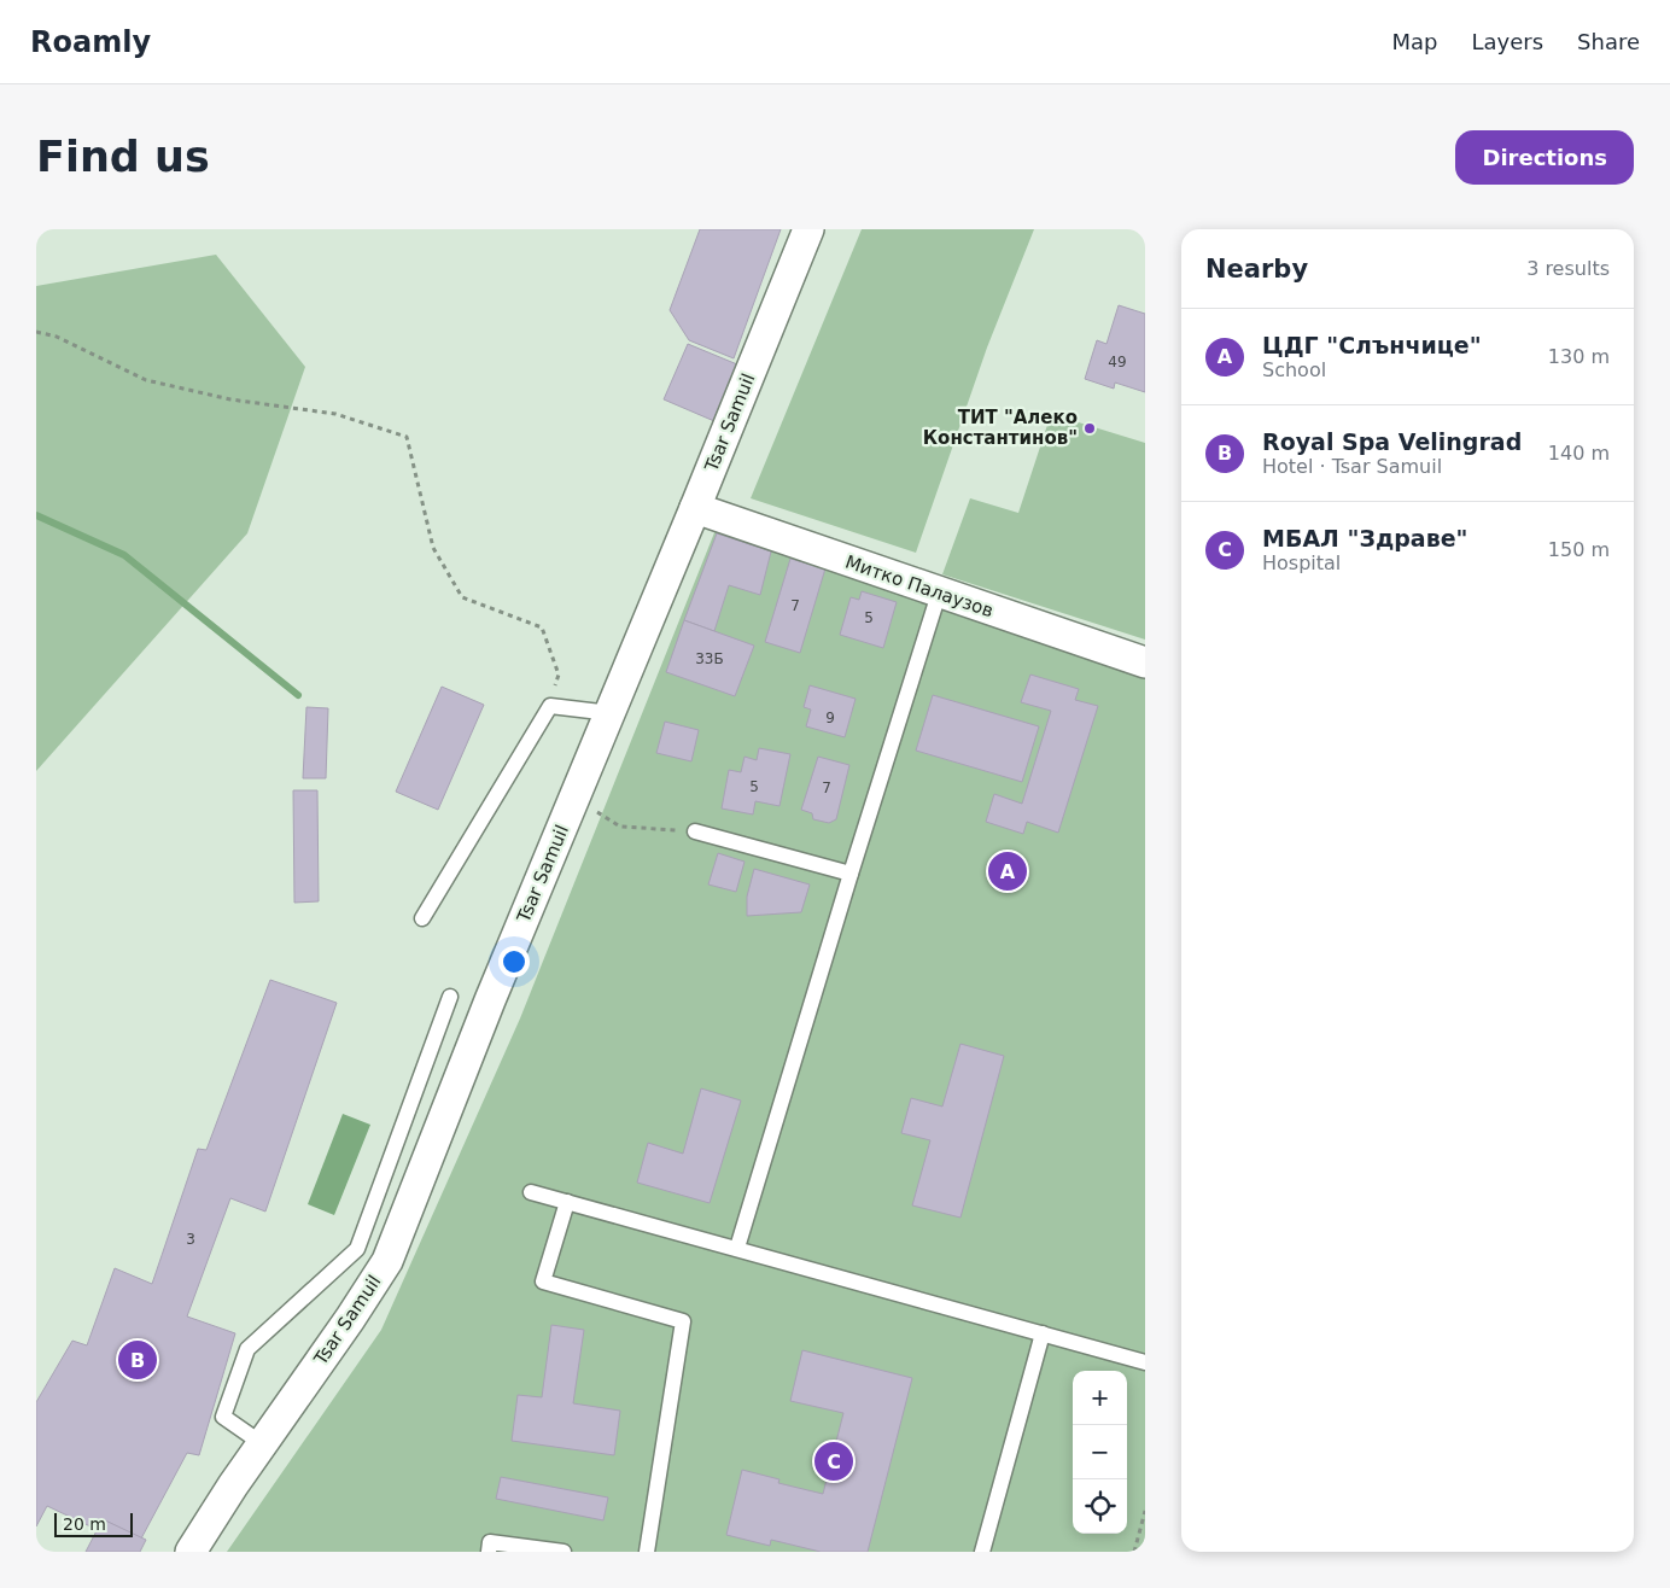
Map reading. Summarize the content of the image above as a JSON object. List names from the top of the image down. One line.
{"streets":{"street":["Tsar Samuil","Митко Палаузов"]},"crossings":[["Tsar Samuil","Митко Палаузов"]],"places":["ТИТ \"Алеко Константинов\""],"house_numbers":["49","7","5","33Б","9","5","7","3"],"scale_bar":"20 m","page":{"header":"Roamly","nav":["Map","Layers","Share"],"buttons":"Directions","title":"Find us","heading":["Nearby","3 results"],"list":[{"mark":"A","name":"ЦДГ \"Слънчице\"","note":"School","value":"130 m"},{"mark":"B","name":"Royal Spa Velingrad","note":"Hotel · Tsar Samuil","value":"140 m"},{"mark":"C","name":"МБАЛ \"Здраве\"","note":"Hospital","value":"150 m"}],"pins":["A","B","C"],"map_buttons":["+","−"],"scale":"20 m"}}
